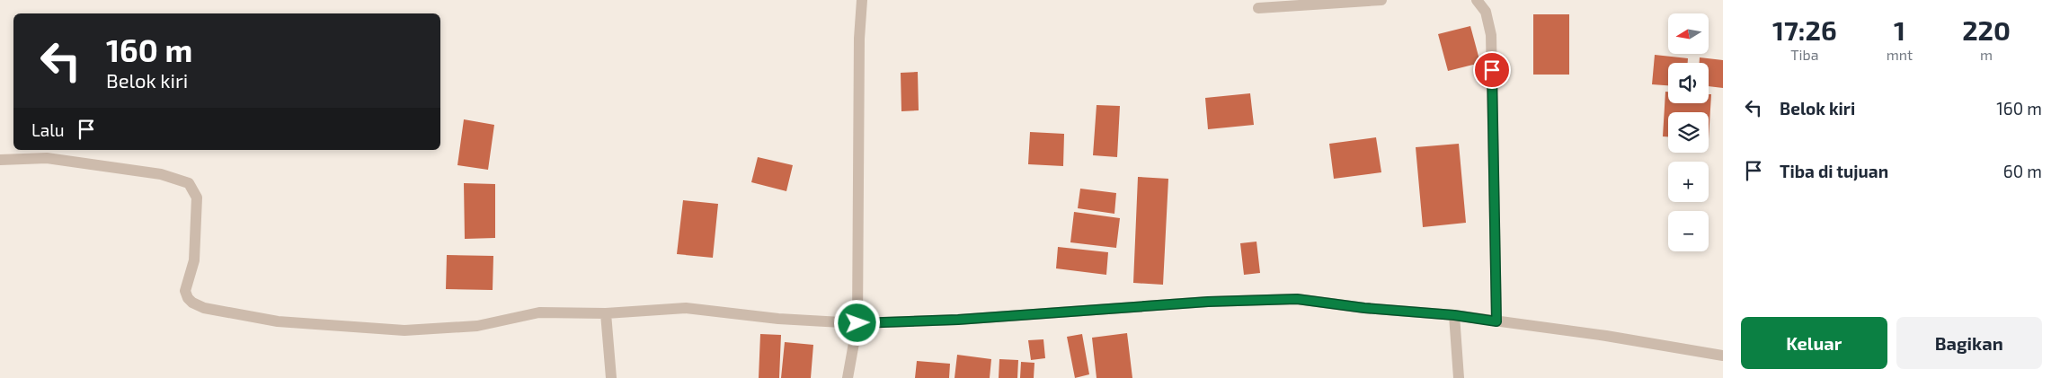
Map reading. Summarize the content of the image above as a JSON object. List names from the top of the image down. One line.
{"north":"left","page":{"eta":["17:26","Tiba","1","mnt","220","m"],"map_buttons":["+","−"],"turn":["160 m","Belok kiri"],"list":[{"name":"Belok kiri","value":"160 m"},{"name":"Tiba di tujuan","value":"60 m"}],"then":"Lalu","buttons":["Keluar","Bagikan"]}}
